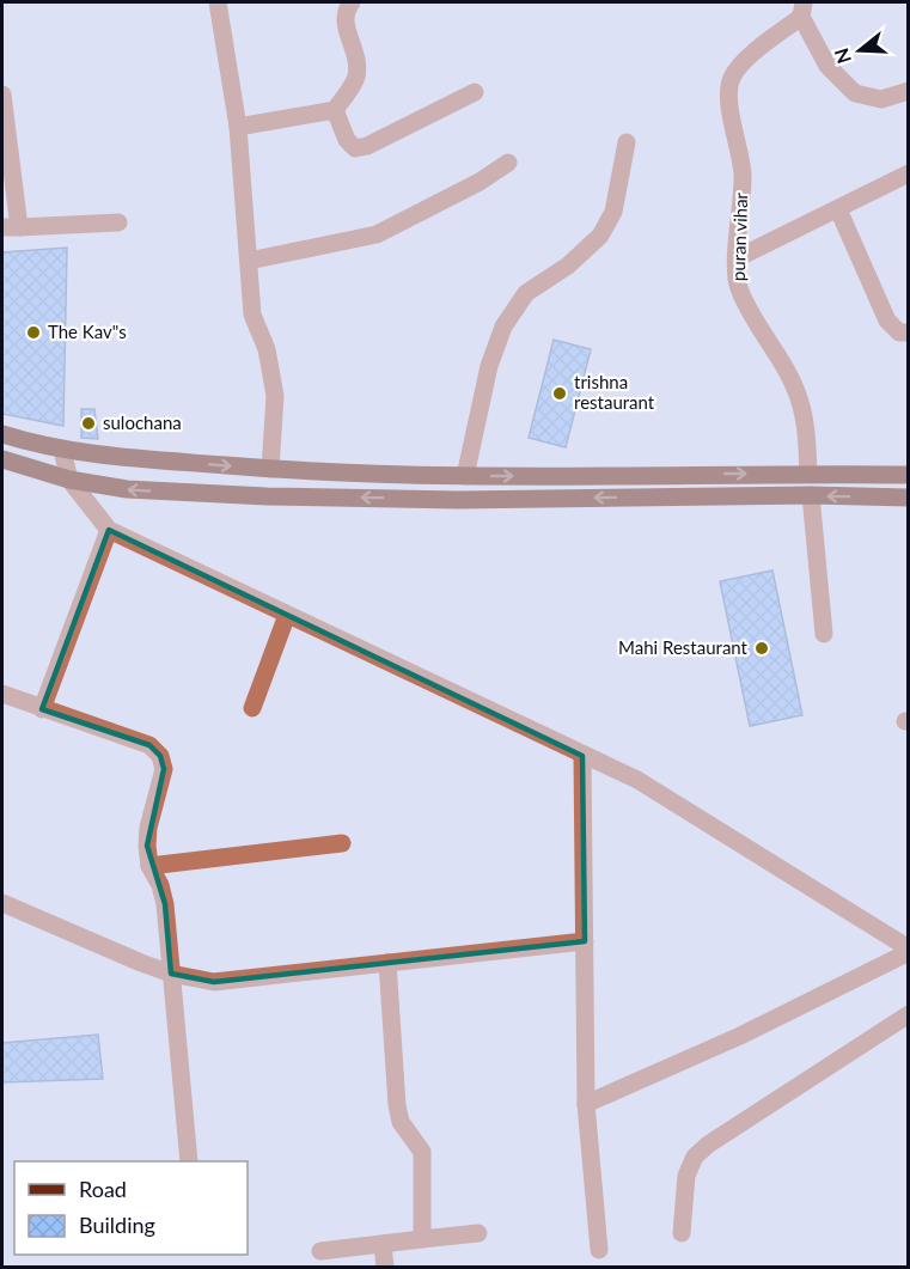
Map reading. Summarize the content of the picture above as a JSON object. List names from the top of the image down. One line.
{"streets":{"street":["puran vihar"]},"places":["The Kav\"s","trishna restaurant","sulochana","Mahi Restaurant"],"legend":["Road","Building"],"north":"left"}
